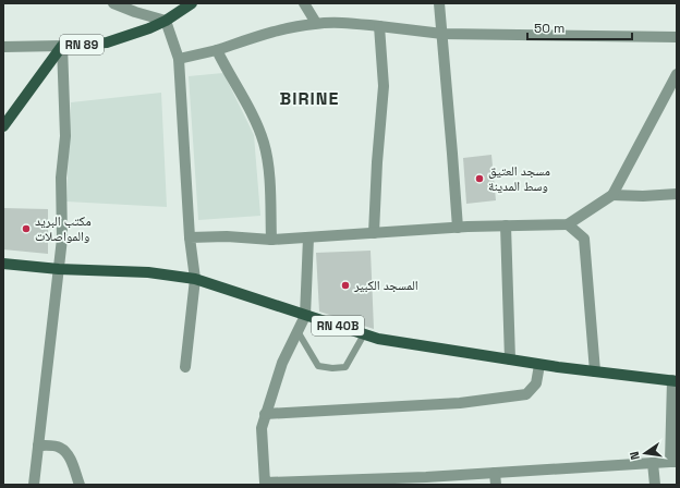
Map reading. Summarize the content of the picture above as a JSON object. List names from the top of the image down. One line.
{"streets":{"main road":["RN 89","RN 40B"]},"districts":["BIRINE"],"places":["مسجد العتيق وسط المدينة","مكتب البريد والمواصلات","المسجد الكبير"],"scale_bar":"50 m","north":"left"}
